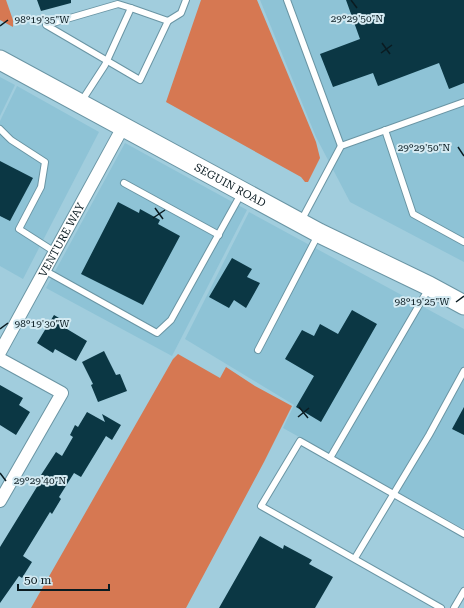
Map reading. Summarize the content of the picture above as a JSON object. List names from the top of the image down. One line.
{"streets":{"main road":["SEGUIN ROAD"],"street":["VENTURE WAY"]},"crossings":[["SEGUIN ROAD","VENTURE WAY"]],"scale_bar":"50 m","coordinates":["29°29'50\"N","98°19'35\"W","98°19'25\"W","98°19'30\"W","29°29'40\"N"]}
